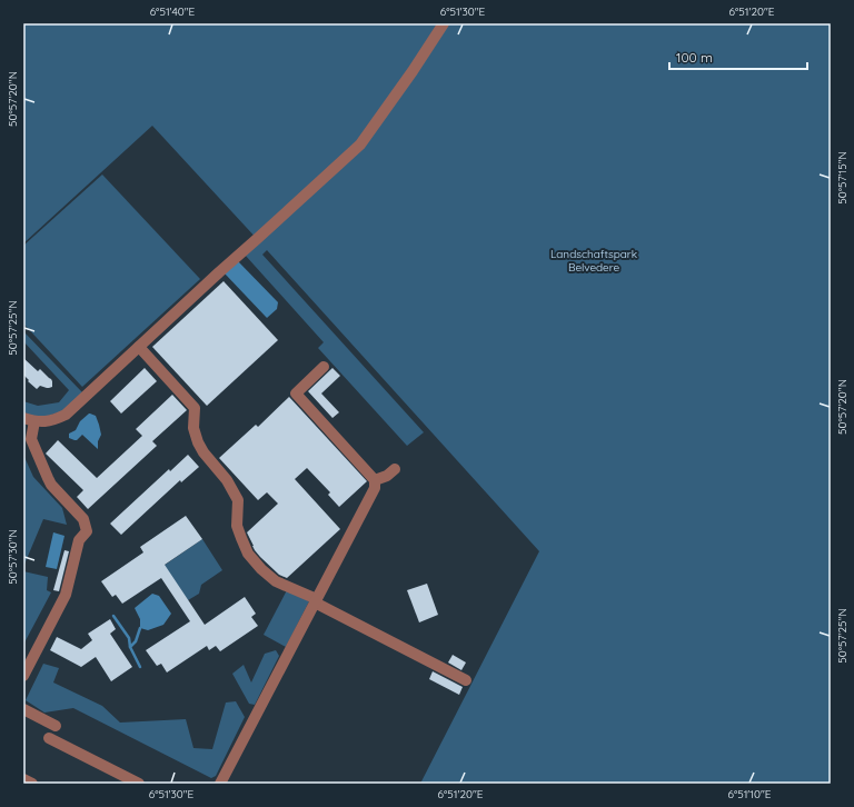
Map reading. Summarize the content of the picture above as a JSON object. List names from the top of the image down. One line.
{"parks":["Landschaftspark Belvedere"],"scale_bar":"100 m","coordinates":["6°51'40\"E","6°51'30\"E","6°51'20\"E","50°57'20\"N","50°57'15\"N","50°57'25\"N","50°57'30\"N","6°51'10\"E"]}
